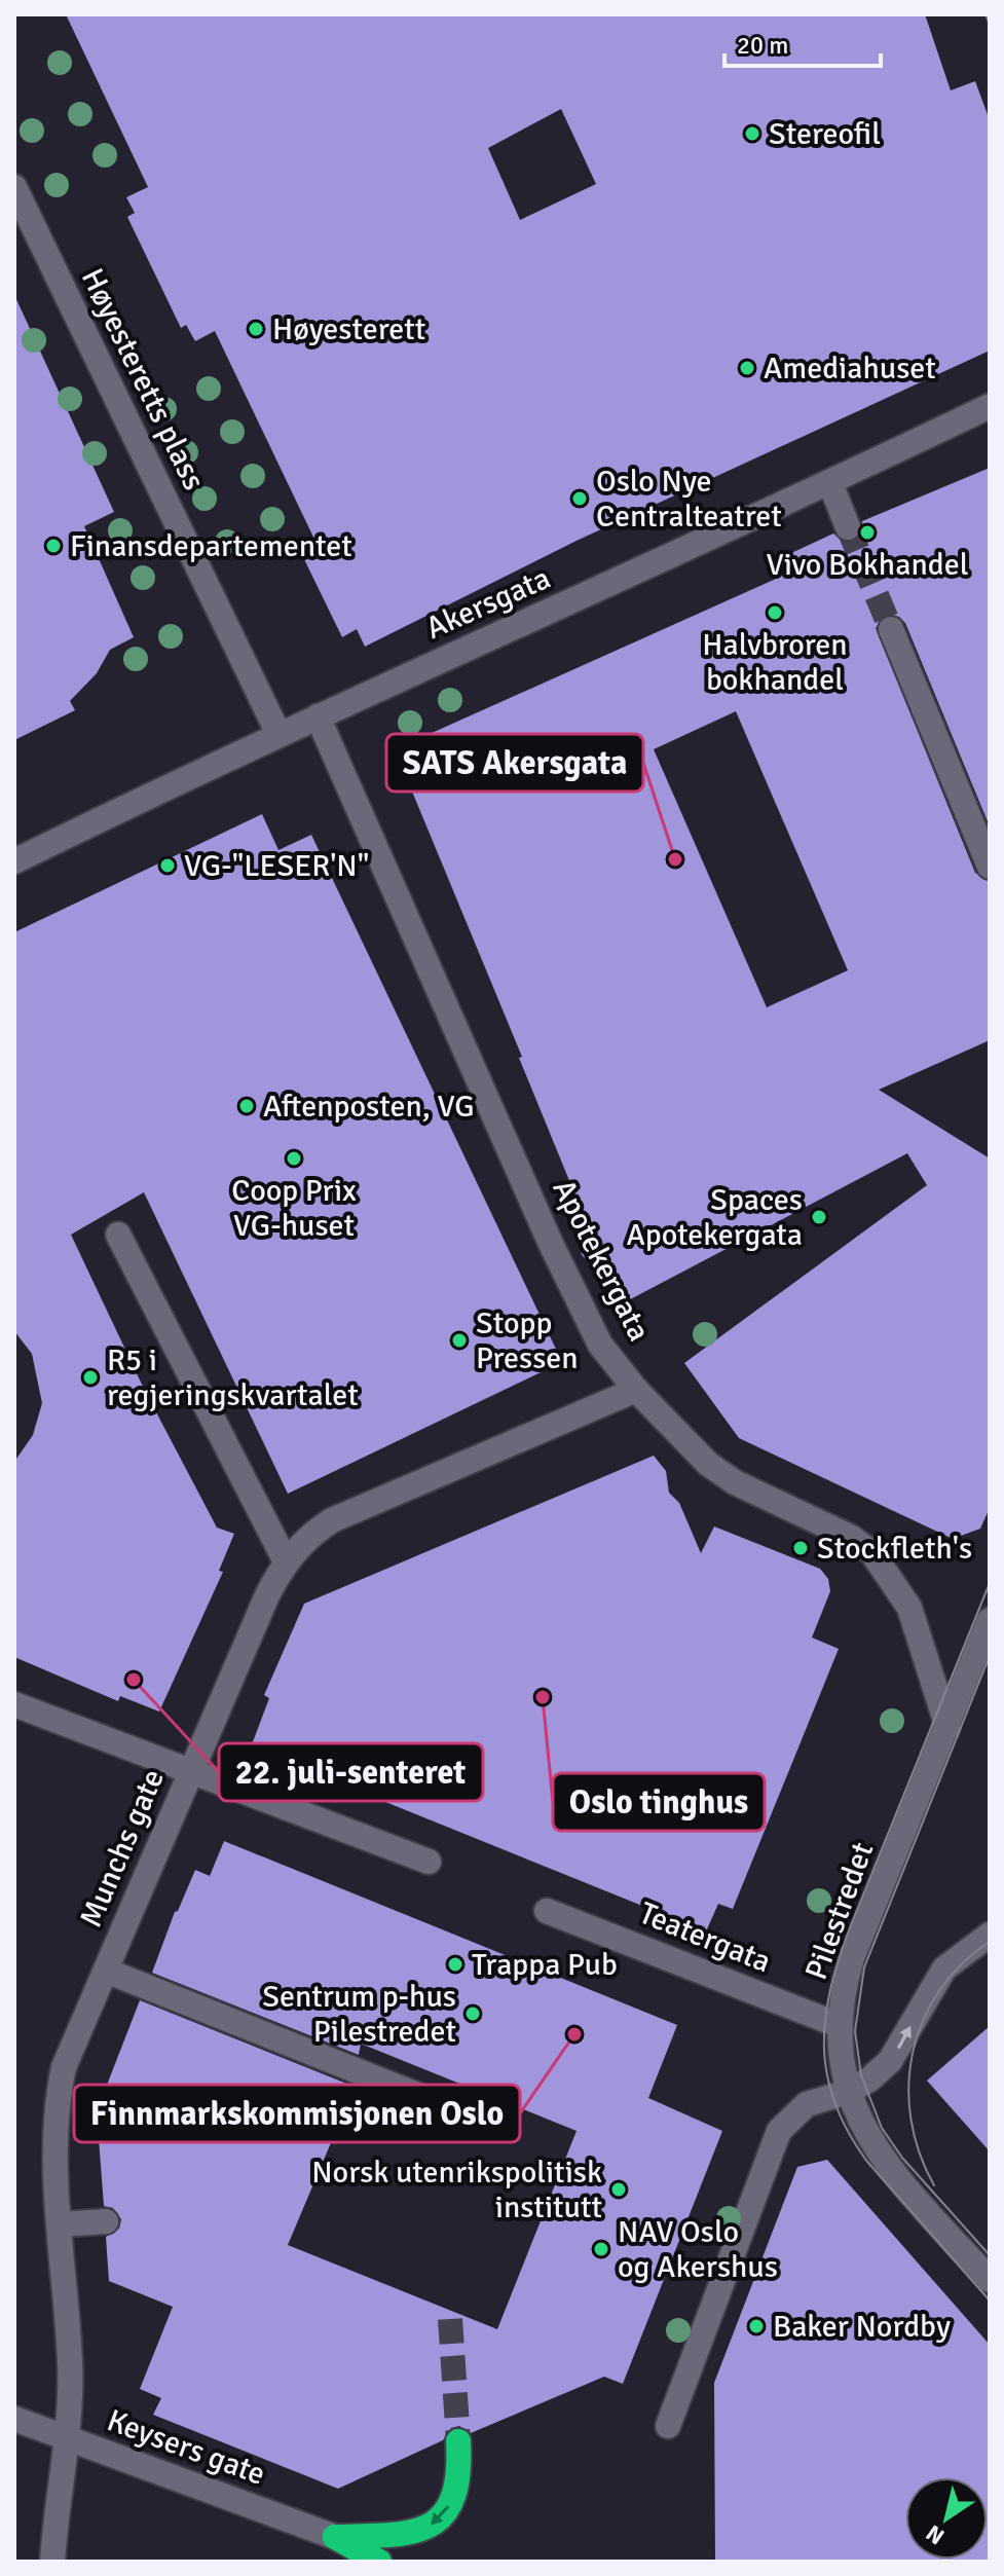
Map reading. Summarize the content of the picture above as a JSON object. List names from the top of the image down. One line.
{"streets":{"street":["Høyesteretts plass","Akersgata","Apotekergata","Munchs gate","Pilestredet","Teatergata","Keysers gate"]},"crossings":[["Høyesteretts plass","Akersgata"],["Akersgata","Apotekergata"],["Apotekergata","Munchs gate"],["Apotekergata","Pilestredet"],["Munchs gate","Keysers gate"],["Pilestredet","Teatergata"]],"places":["Stereofil","Høyesterett","Amediahuset","Oslo Nye Centralteatret","Vivo Bokhandel","Finansdepartementet","Halvbroren bokhandel","SATS Akersgata","VG-\"LESER'N\"","Aftenposten, VG","Coop Prix VG-huset","Spaces Apotekergata","Stopp Pressen","R5 i regjeringskvartalet","Stockfleth's","22. juli-senteret","Oslo tinghus","Trappa Pub","Sentrum p-hus Pilestredet","Finnmarkskommisjonen Oslo","Norsk utenrikspolitisk institutt","NAV Oslo og Akershus","Baker Nordby"],"scale_bar":"20 m","north":"bottom left"}
